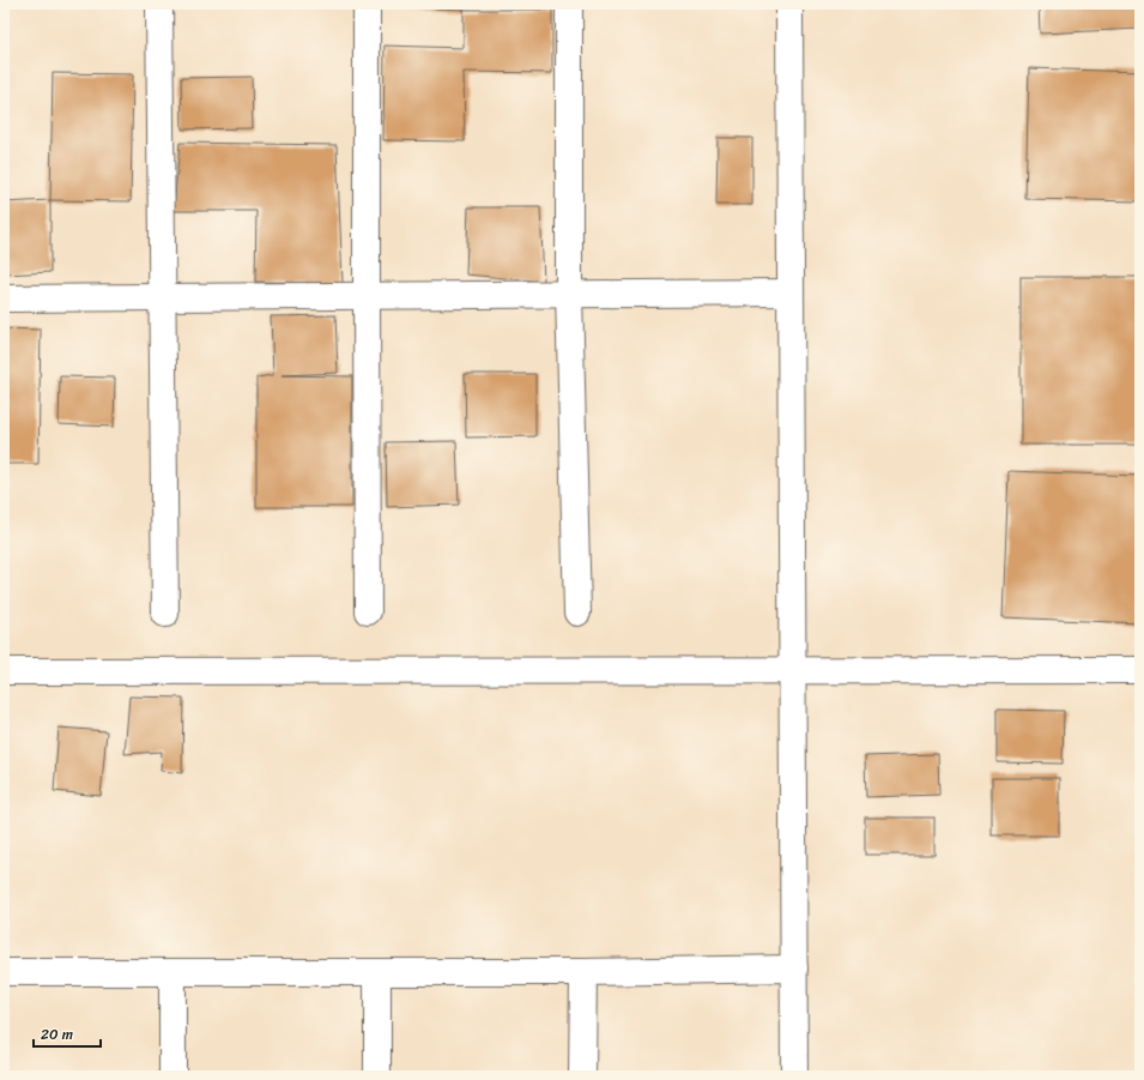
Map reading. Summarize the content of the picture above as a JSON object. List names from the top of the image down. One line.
{"scale_bar":"20 m"}
